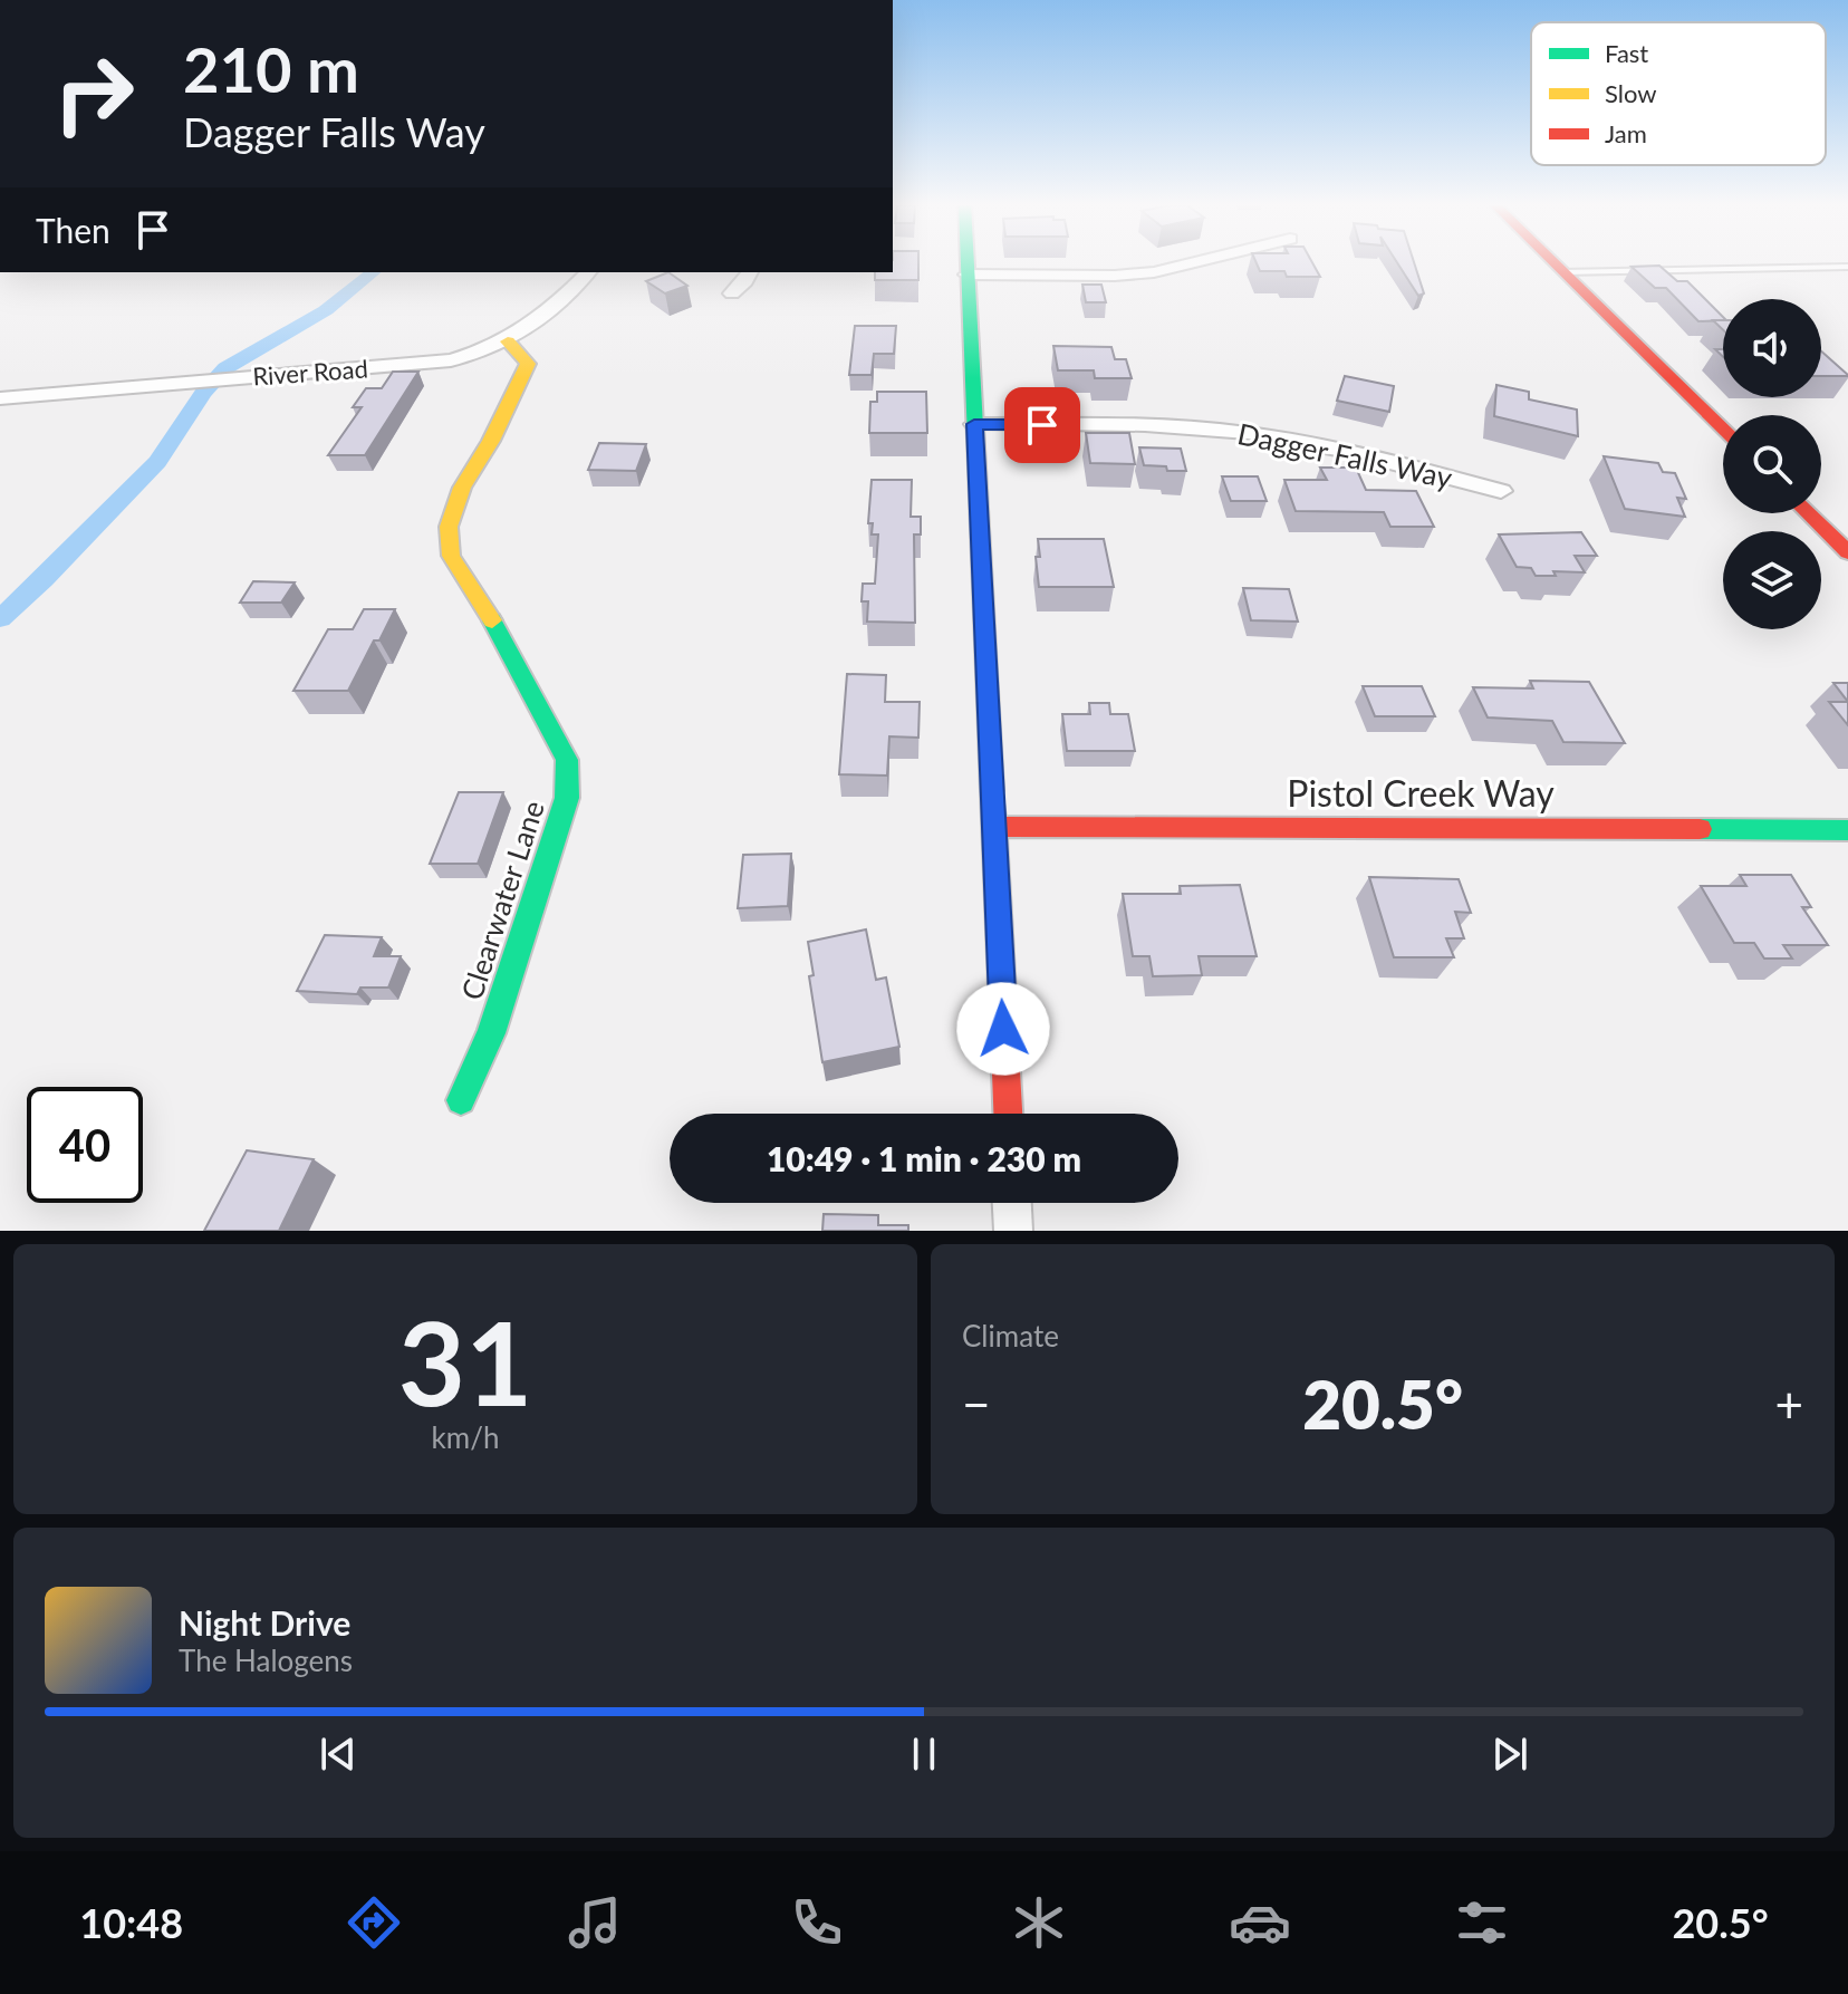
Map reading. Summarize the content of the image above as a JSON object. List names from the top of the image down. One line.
{"streets":{"street":["River Road","Dagger Falls Way","Pistol Creek Way","Clearwater Lane"]},"crossings":[["River Road","Clearwater Lane"]],"legend":["Fast","Slow","Jam"],"page":{"turn":["210 m","Dagger Falls Way"],"then":"Then","limit":"40","trip":"10:49 · 1 min · 230 m","tile":[["31","km/h"],"Climate"],"heat":["−","20.5°","+"],"song":["Night Drive","The Halogens"],"tabs":["10:48","20.5°"]}}
